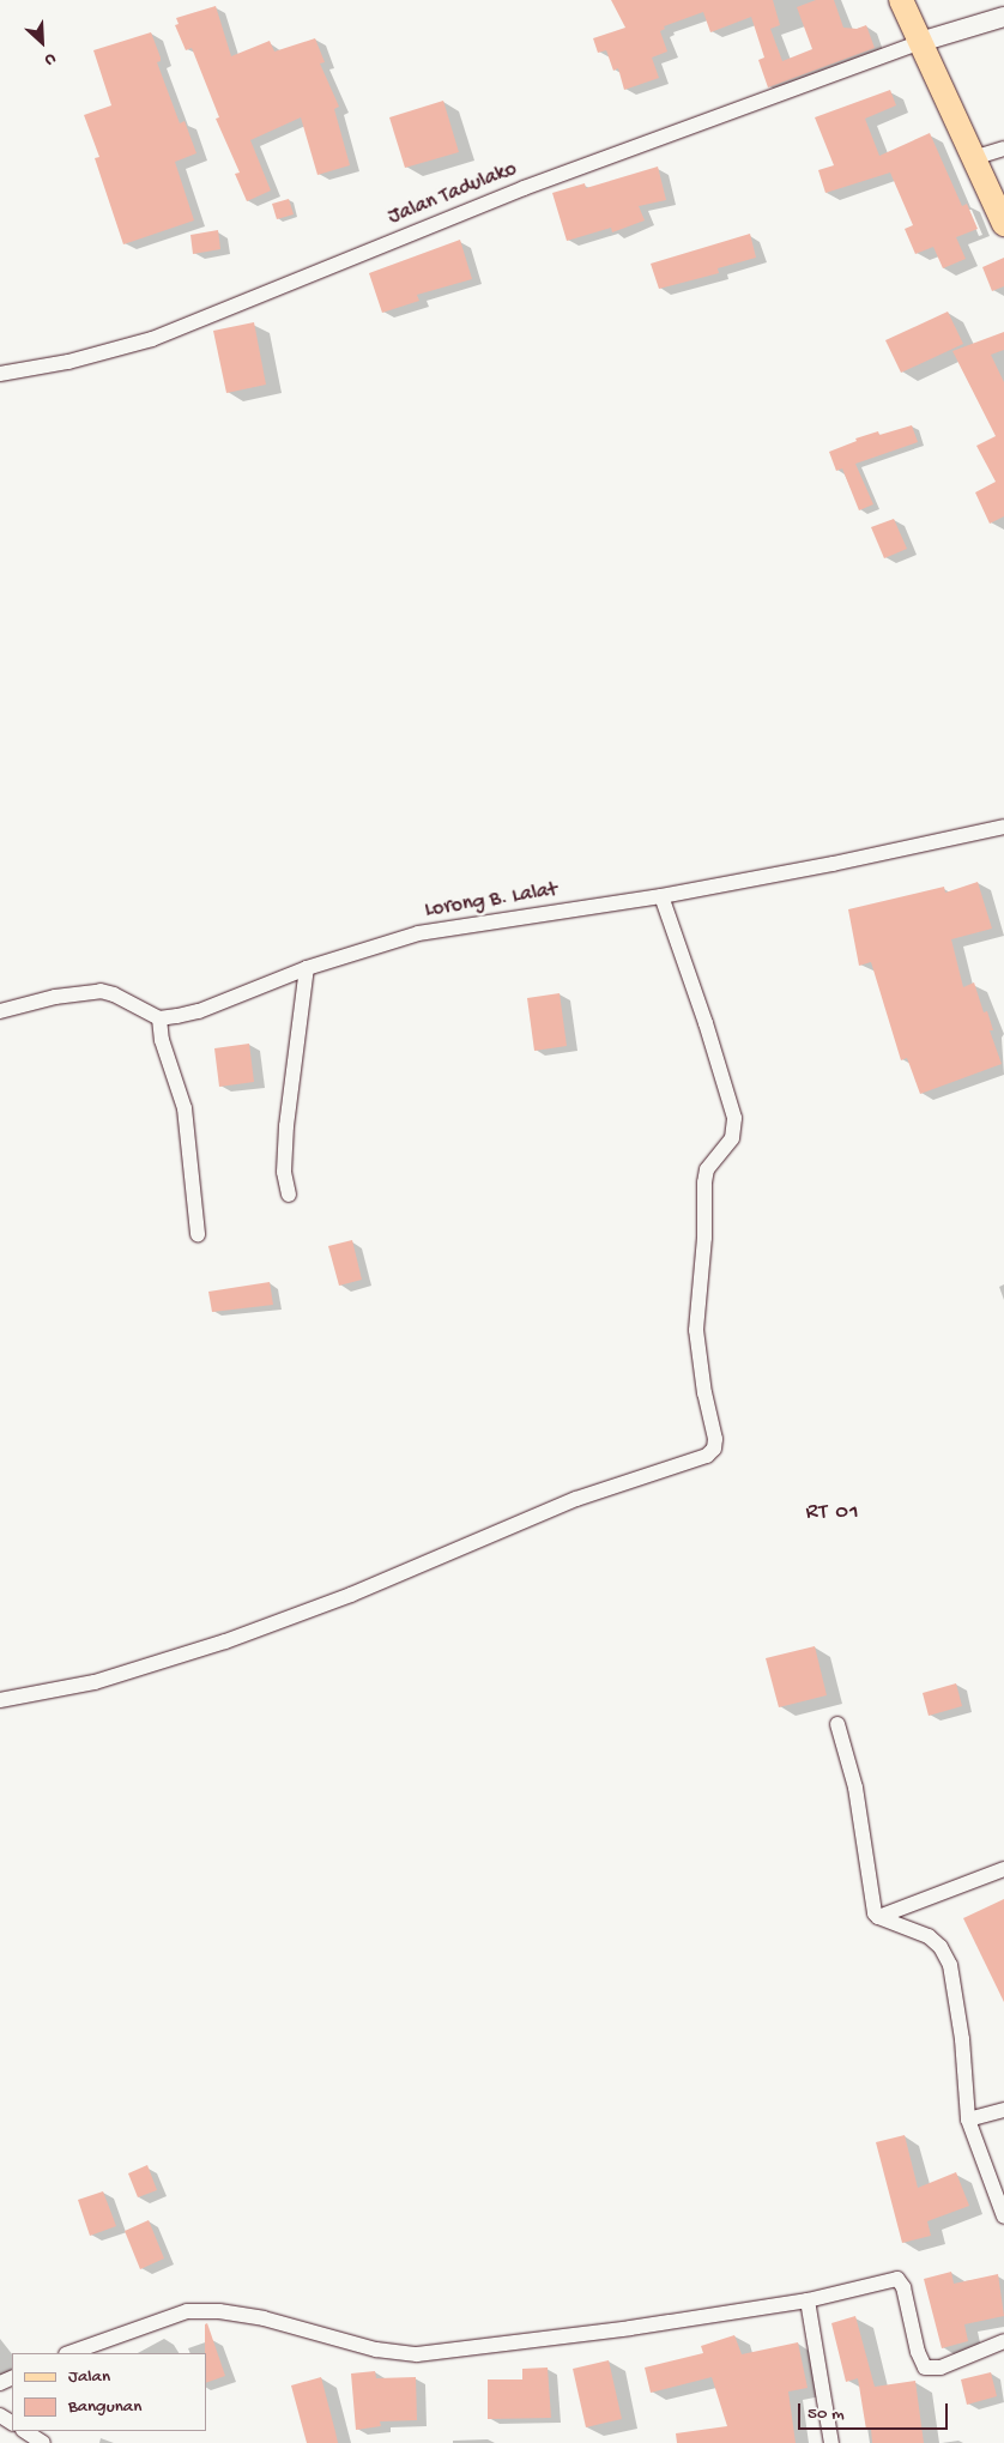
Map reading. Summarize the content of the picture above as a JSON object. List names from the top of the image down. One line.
{"streets":{"street":["Jalan Tadulako","Lorong B. Lalat"]},"districts":["RT 01"],"legend":["Jalan","Bangunan"],"scale_bar":"50 m","north":"bottom right"}
